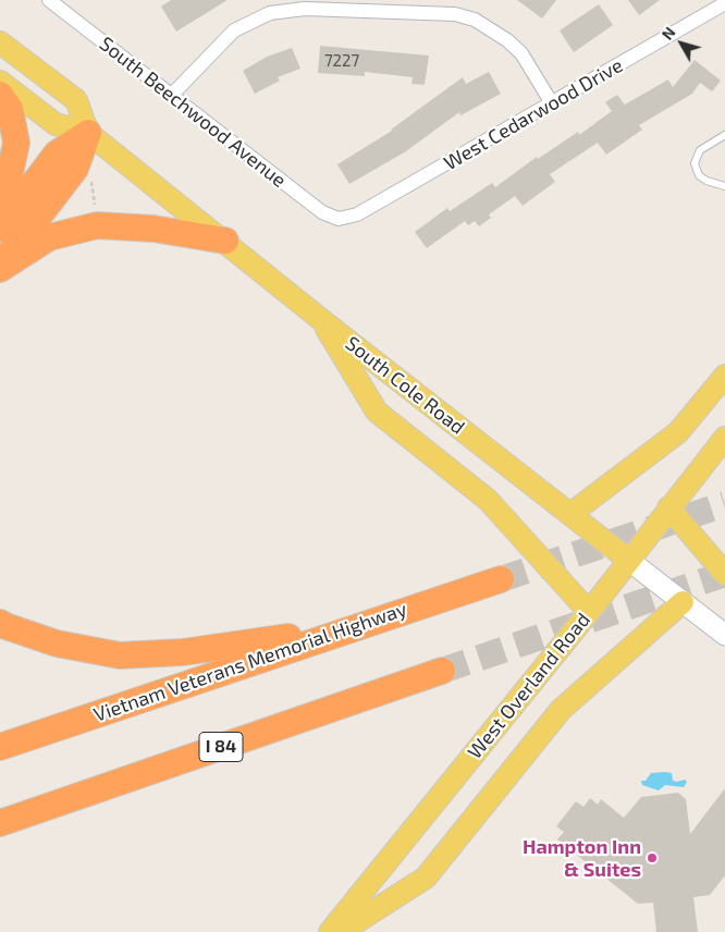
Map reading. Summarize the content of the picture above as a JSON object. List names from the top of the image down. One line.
{"streets":{"highway":["Vietnam Veterans Memorial Highway","I 84"],"main road":["South Cole Road","West Overland Road"],"street":["South Beechwood Avenue","West Cedarwood Drive"]},"crossings":[["South Beechwood Avenue","West Cedarwood Drive"],["South Cole Road","West Overland Road"]],"places":["Hampton Inn & Suites"],"house_numbers":["7227"],"north":"top left"}
